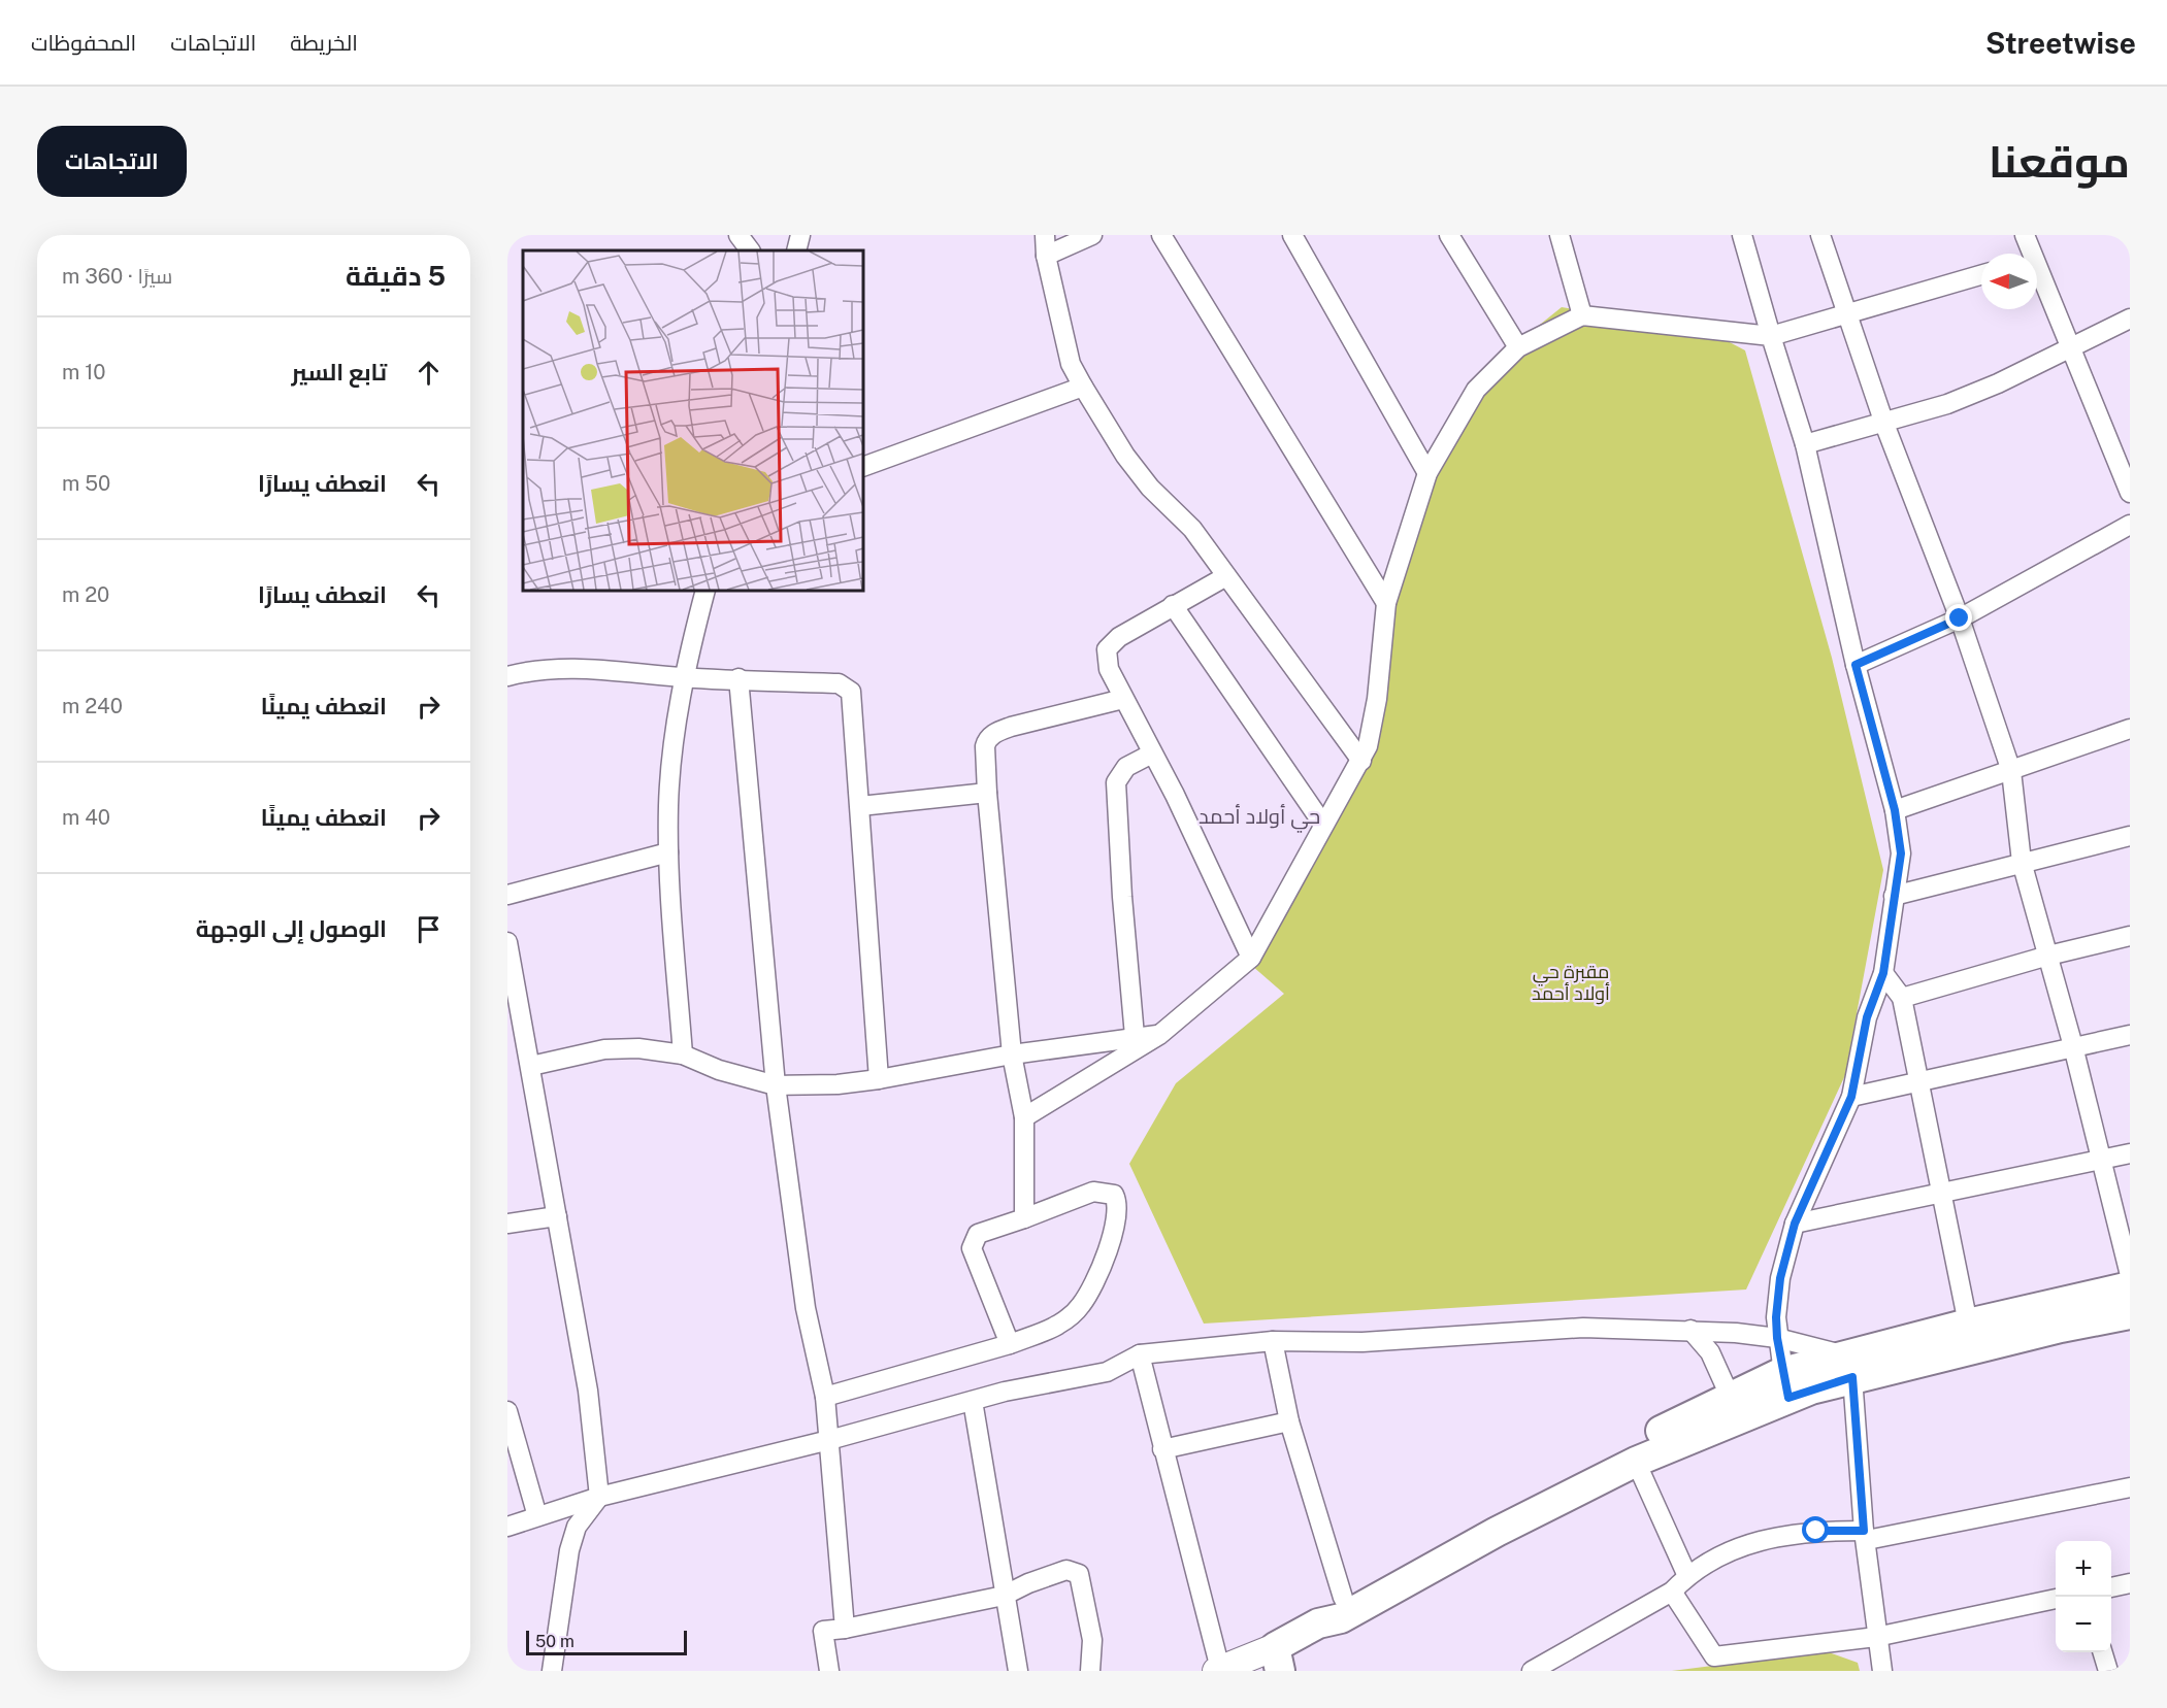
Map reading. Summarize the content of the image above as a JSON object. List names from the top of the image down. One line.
{"districts":["حي أولاد أحمد"],"parks":["مقبرة حي أولاد أحمد"],"scale_bar":"50 m","north":"left","page":{"header":"Streetwise","nav":["الخريطة","الاتجاهات","المحفوظات"],"title":"موقعنا","buttons":"الاتجاهات","heading":["5 دقيقة","سيرًا · 360 m"],"list":[["تابع السير","10 m"],["انعطف يسارًا","50 m"],["انعطف يسارًا","20 m"],["انعطف يمينًا","240 m"],["انعطف يمينًا","40 m"],"الوصول إلى الوجهة"],"map_buttons":["+","−"],"scale":"50 m"}}
